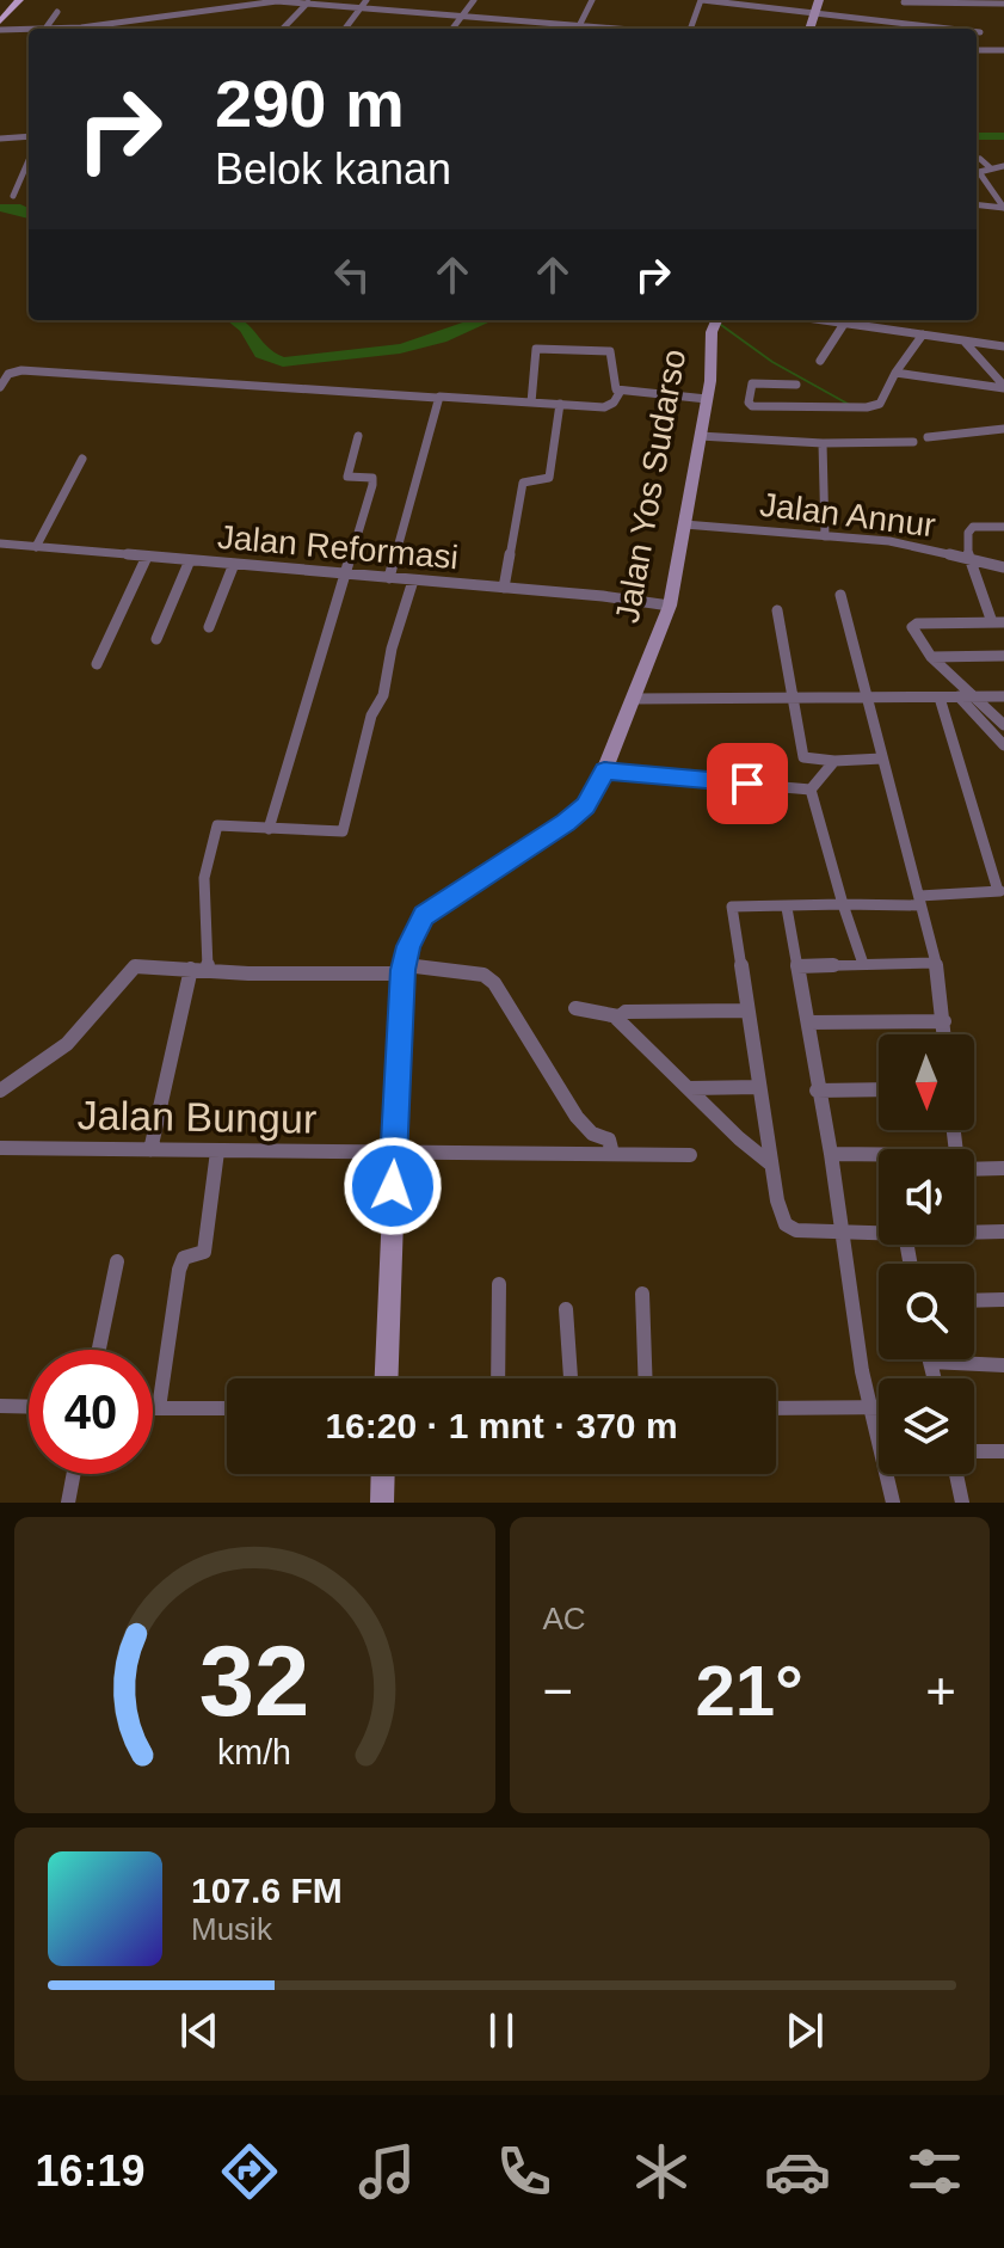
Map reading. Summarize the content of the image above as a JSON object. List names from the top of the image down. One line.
{"streets":{"street":["Jalan Yos Sudarso","Jalan Annur","Jalan Reformasi","Jalan Bungur"]},"crossings":[["Jalan Yos Sudarso","Jalan Annur"],["Jalan Yos Sudarso","Jalan Reformasi"],["Jalan Yos Sudarso","Jalan Bungur"]],"north":"bottom","page":{"turn":["290 m","Belok kanan"],"limit":"40","trip":"16:20 · 1 mnt · 370 m","tile":"AC","heat":["−","21°","+"],"song":["107.6 FM","Musik"],"tabs":"16:19","gauge":["32","km/h"]}}
